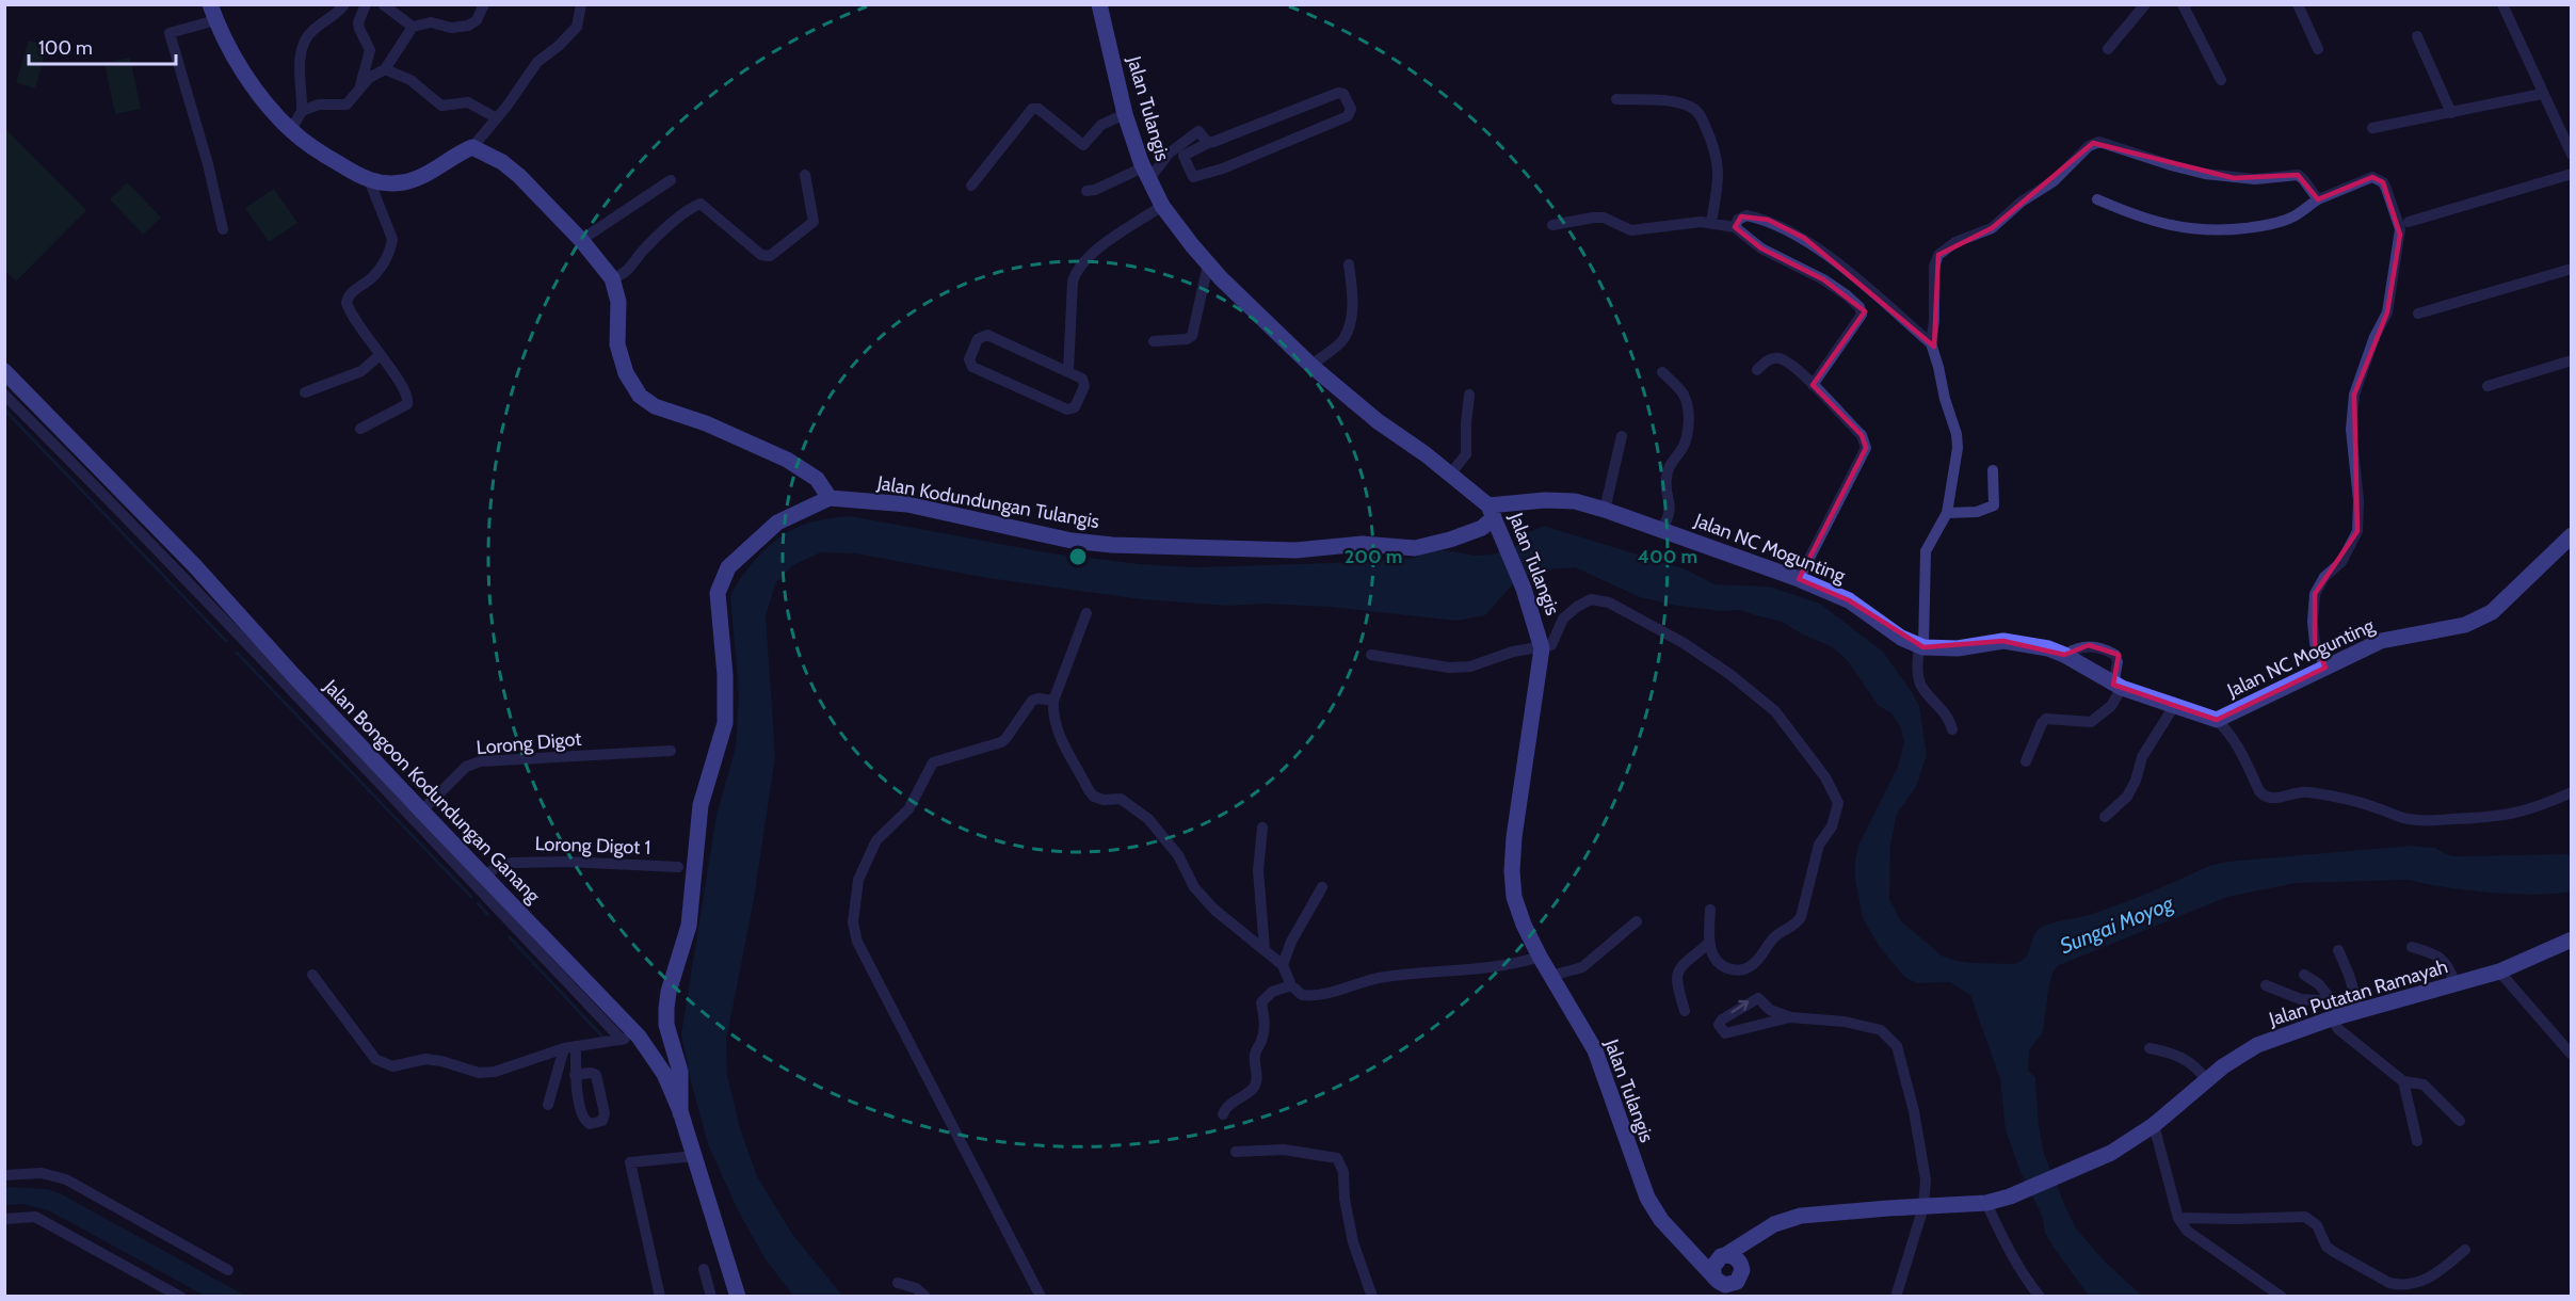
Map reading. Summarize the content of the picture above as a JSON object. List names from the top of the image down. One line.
{"streets":{"street":["Jalan Tulangis","Jalan Kodundungan Tulangis","Jalan NC Mogunting","Lorong Digot","Jalan Bongoon Kodundungan Ganang","Lorong Digot 1","Jalan Putatan Ramayah"]},"crossings":[["Jalan Tulangis","Jalan Kodundungan Tulangis"],["Jalan Tulangis","Jalan NC Mogunting"],["Jalan Tulangis","Jalan Putatan Ramayah"],["Jalan Kodundungan Tulangis","Jalan NC Mogunting"],["Jalan Kodundungan Tulangis","Jalan Bongoon Kodundungan Ganang"],["Lorong Digot","Jalan Bongoon Kodundungan Ganang"],["Jalan Bongoon Kodundungan Ganang","Lorong Digot 1"]],"water":["Sungai Moyog"],"scale_bar":"100 m","rings":["200 m","400 m"]}
